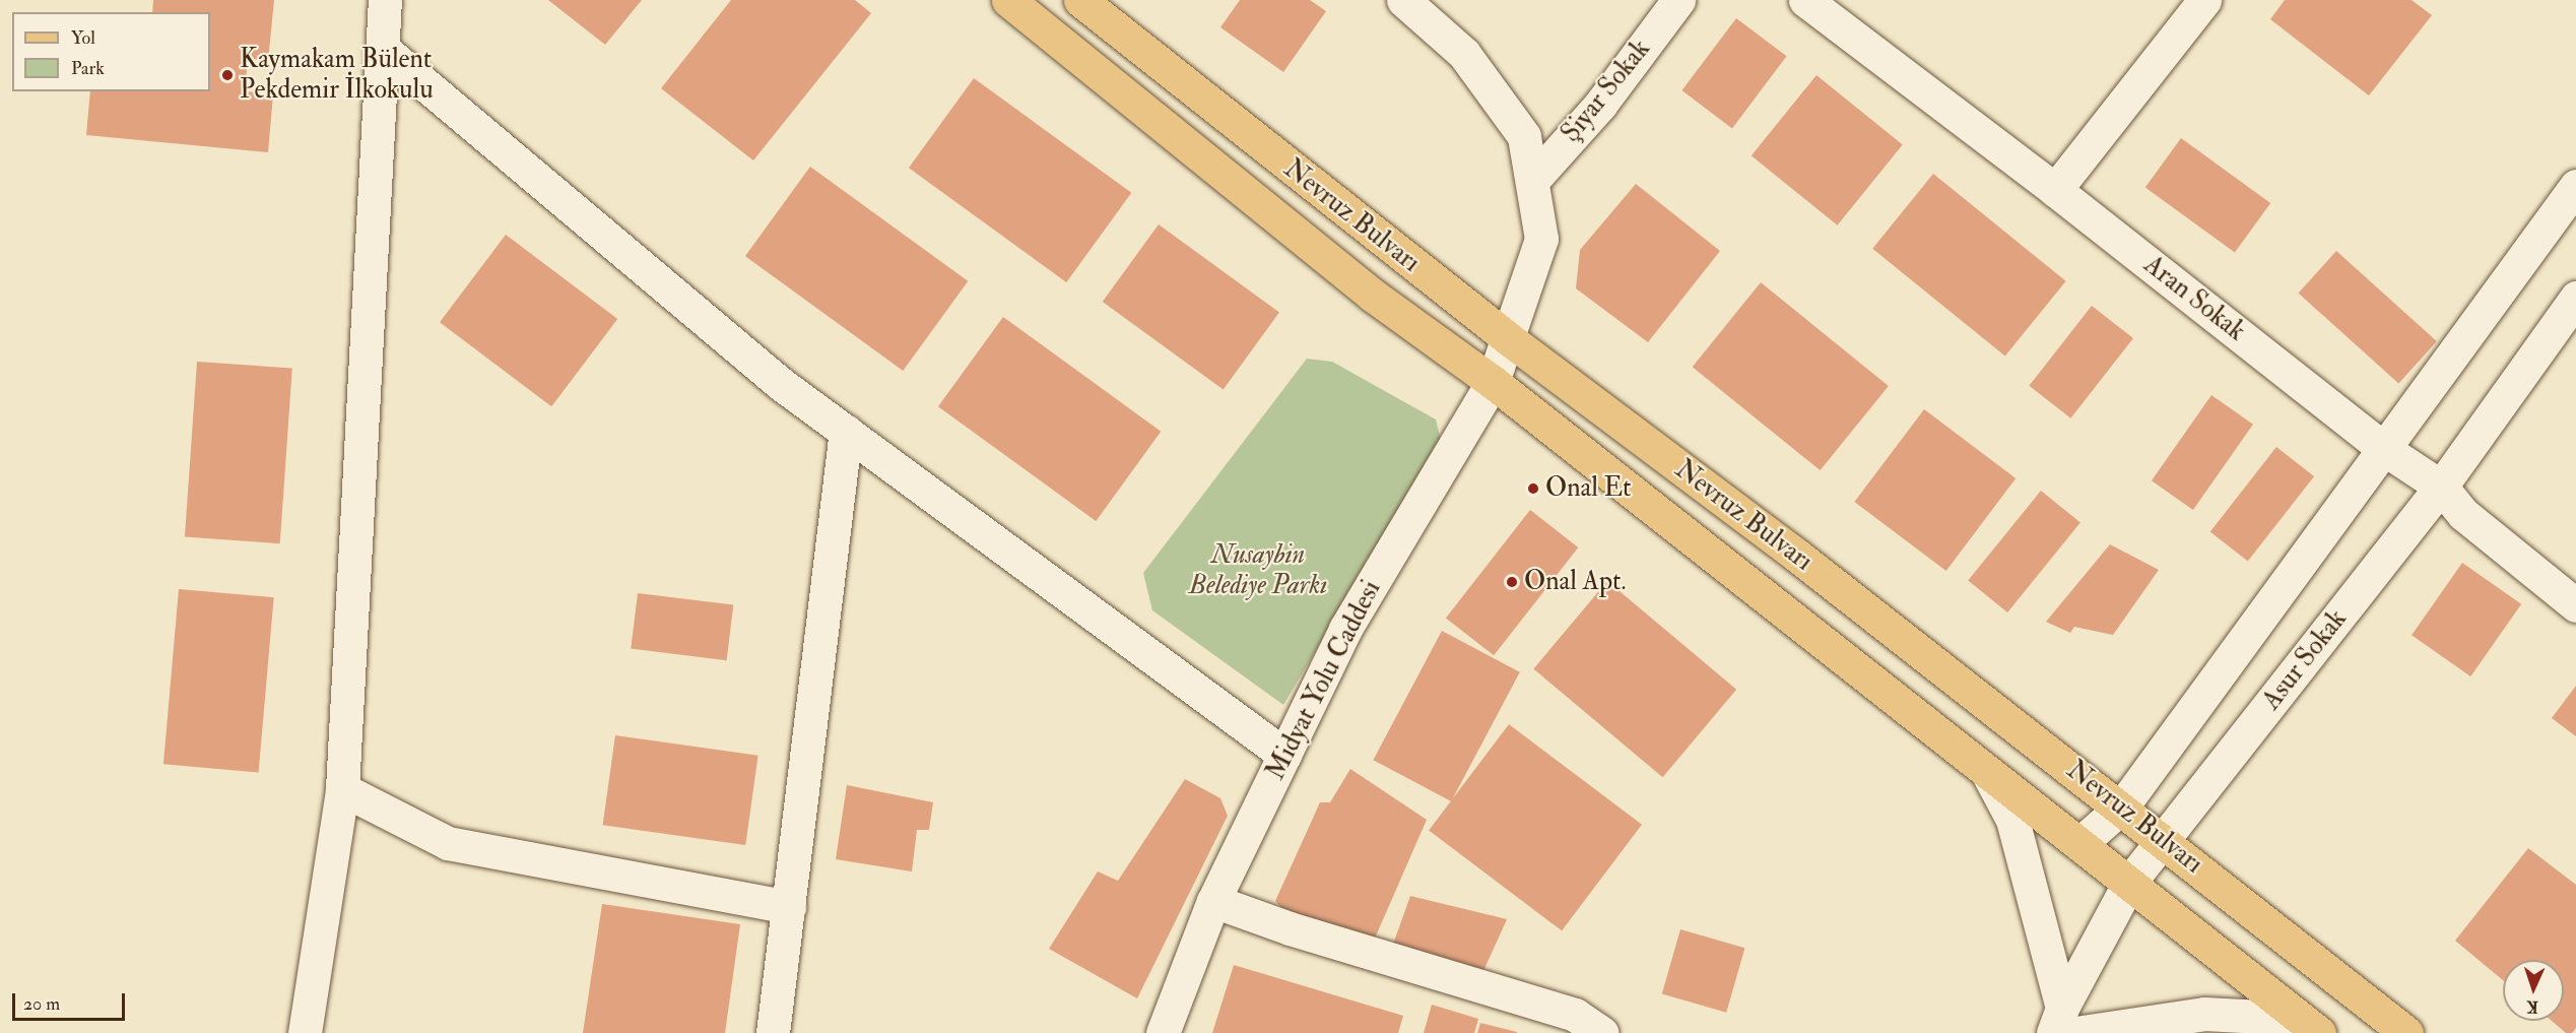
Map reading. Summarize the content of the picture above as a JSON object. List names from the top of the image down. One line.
{"streets":{"main road":["Nevruz Bulvarı"],"street":["Şiyar Sokak","Aran Sokak","Asur Sokak","Midyat Yolu Caddesi"]},"crossings":[["Şiyar Sokak","Midyat Yolu Caddesi"],["Nevruz Bulvarı","Asur Sokak"],["Nevruz Bulvarı","Midyat Yolu Caddesi"],["Aran Sokak","Asur Sokak"]],"parks":["Nusaybin Belediye Parkı"],"places":["Kaymakam Bülent Pekdemir İlkokulu","Onal Et","Onal Apt."],"legend":["Yol","Park"],"scale_bar":"20 m","north":"bottom"}
